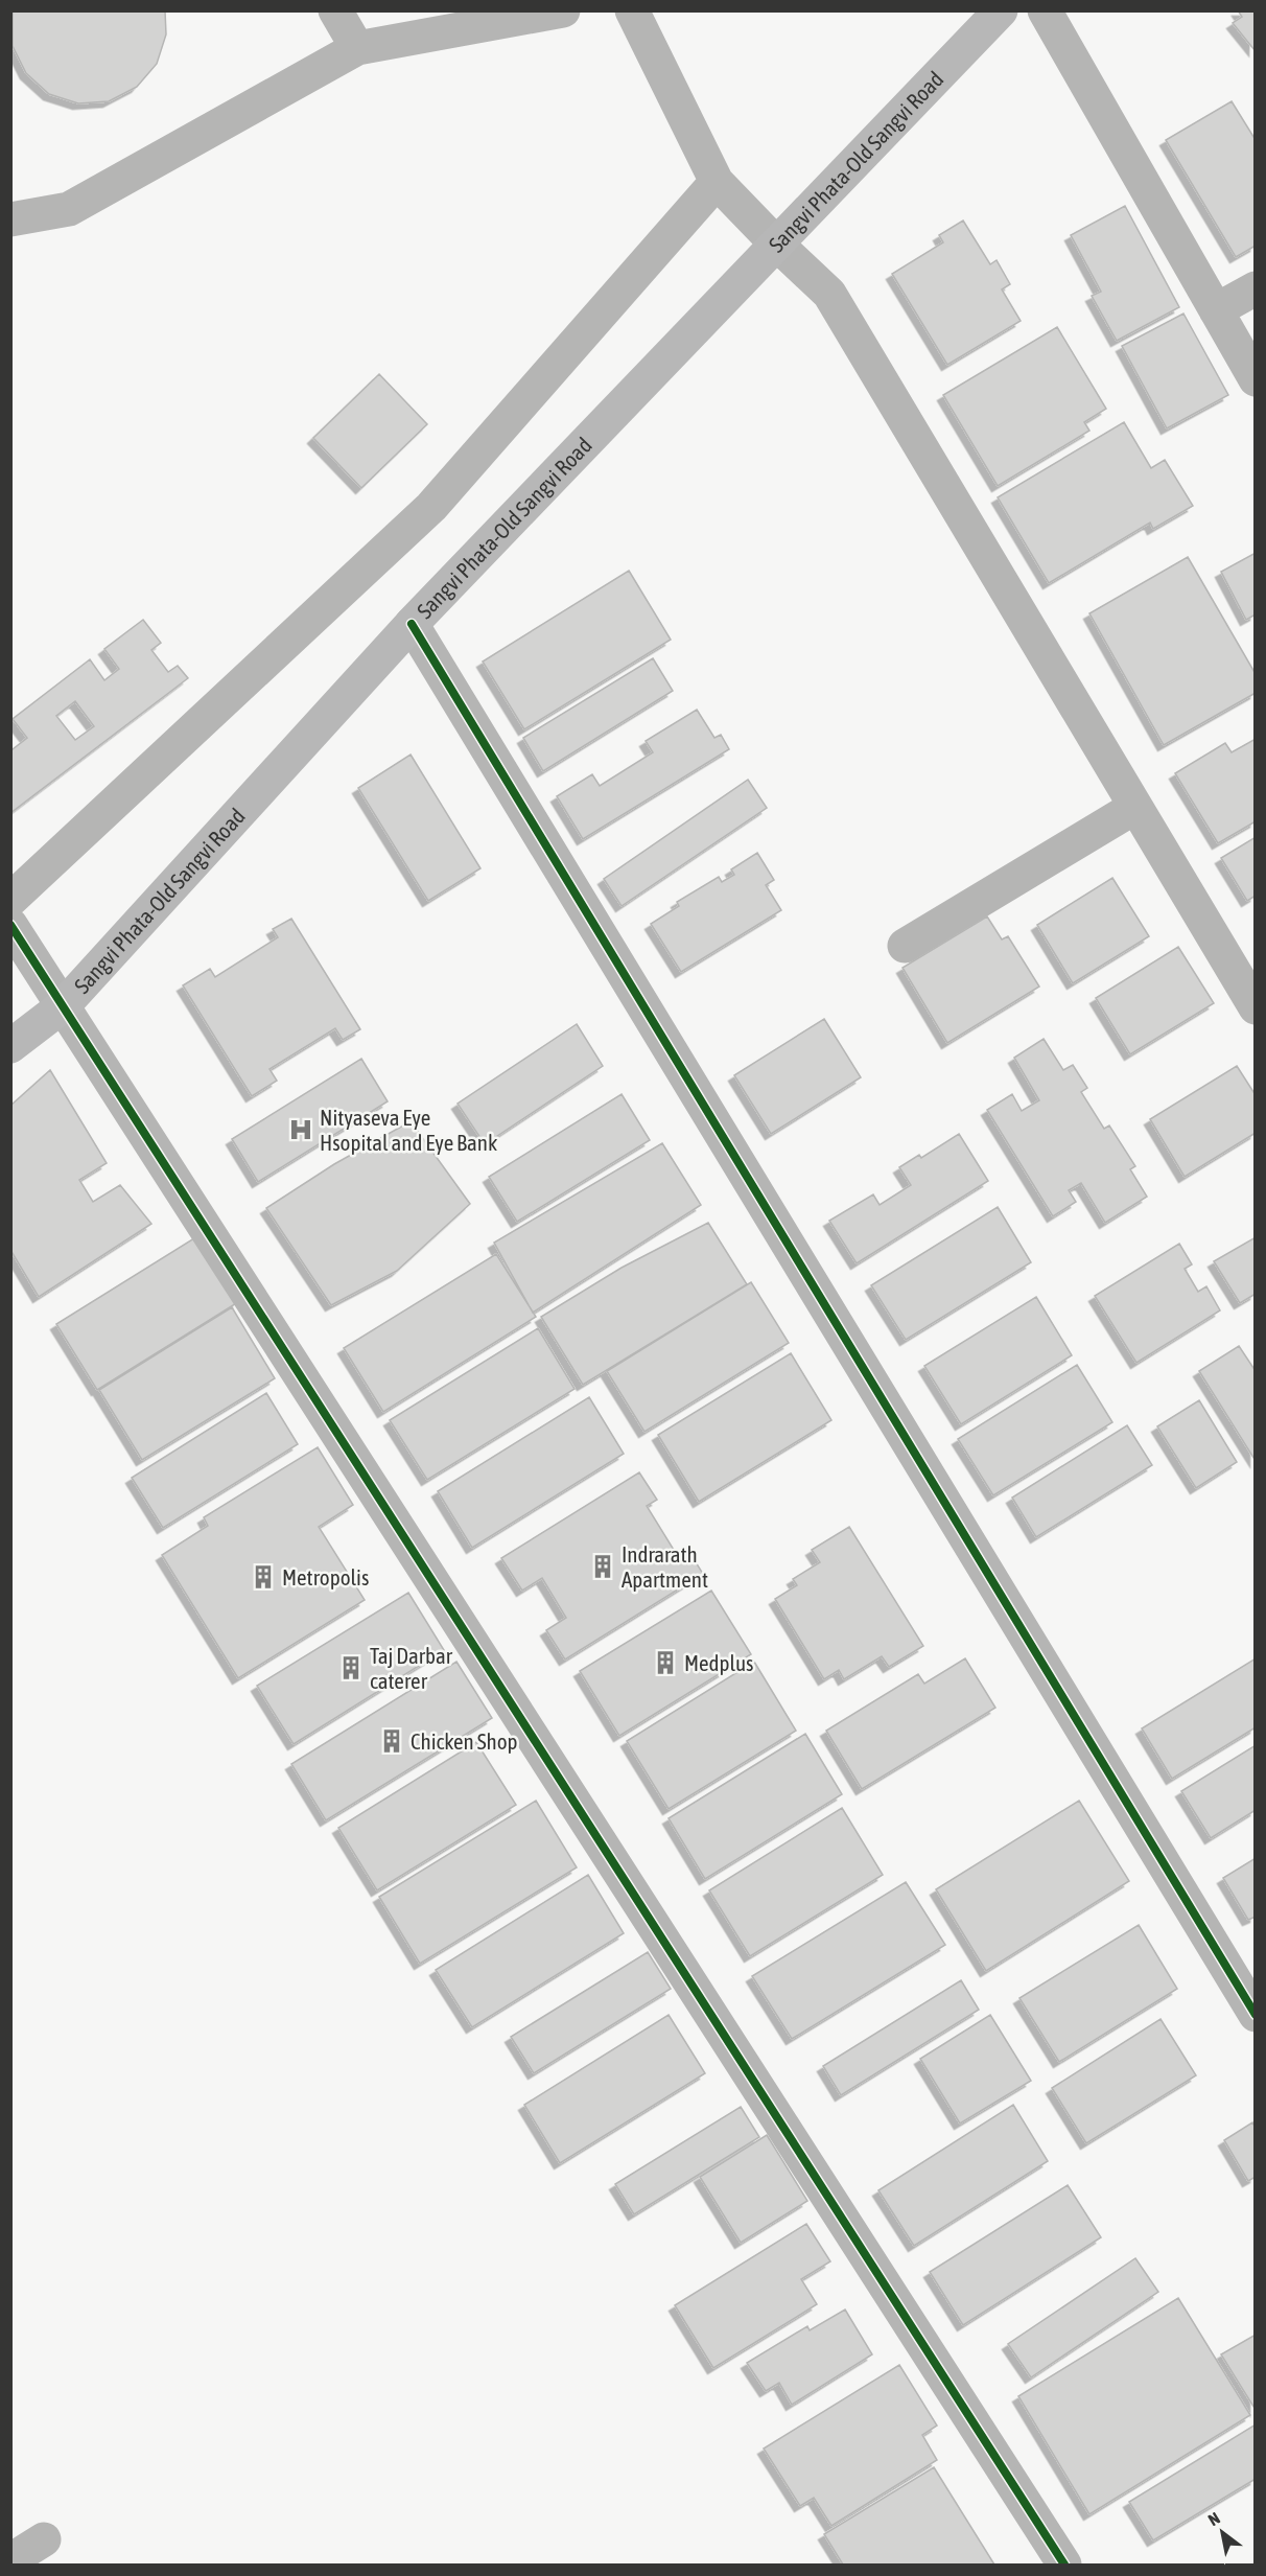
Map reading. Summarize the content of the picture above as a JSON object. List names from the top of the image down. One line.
{"streets":{"main road":["Sangvi Phata-Old Sangvi Road"]},"places":{"hospital":["Nityaseva Eye Hsopital and Eye Bank"],"building":["Indrarath Apartment","Metropolis","Medplus","Taj Darbar caterer","Chicken Shop"]},"north":"top left"}
